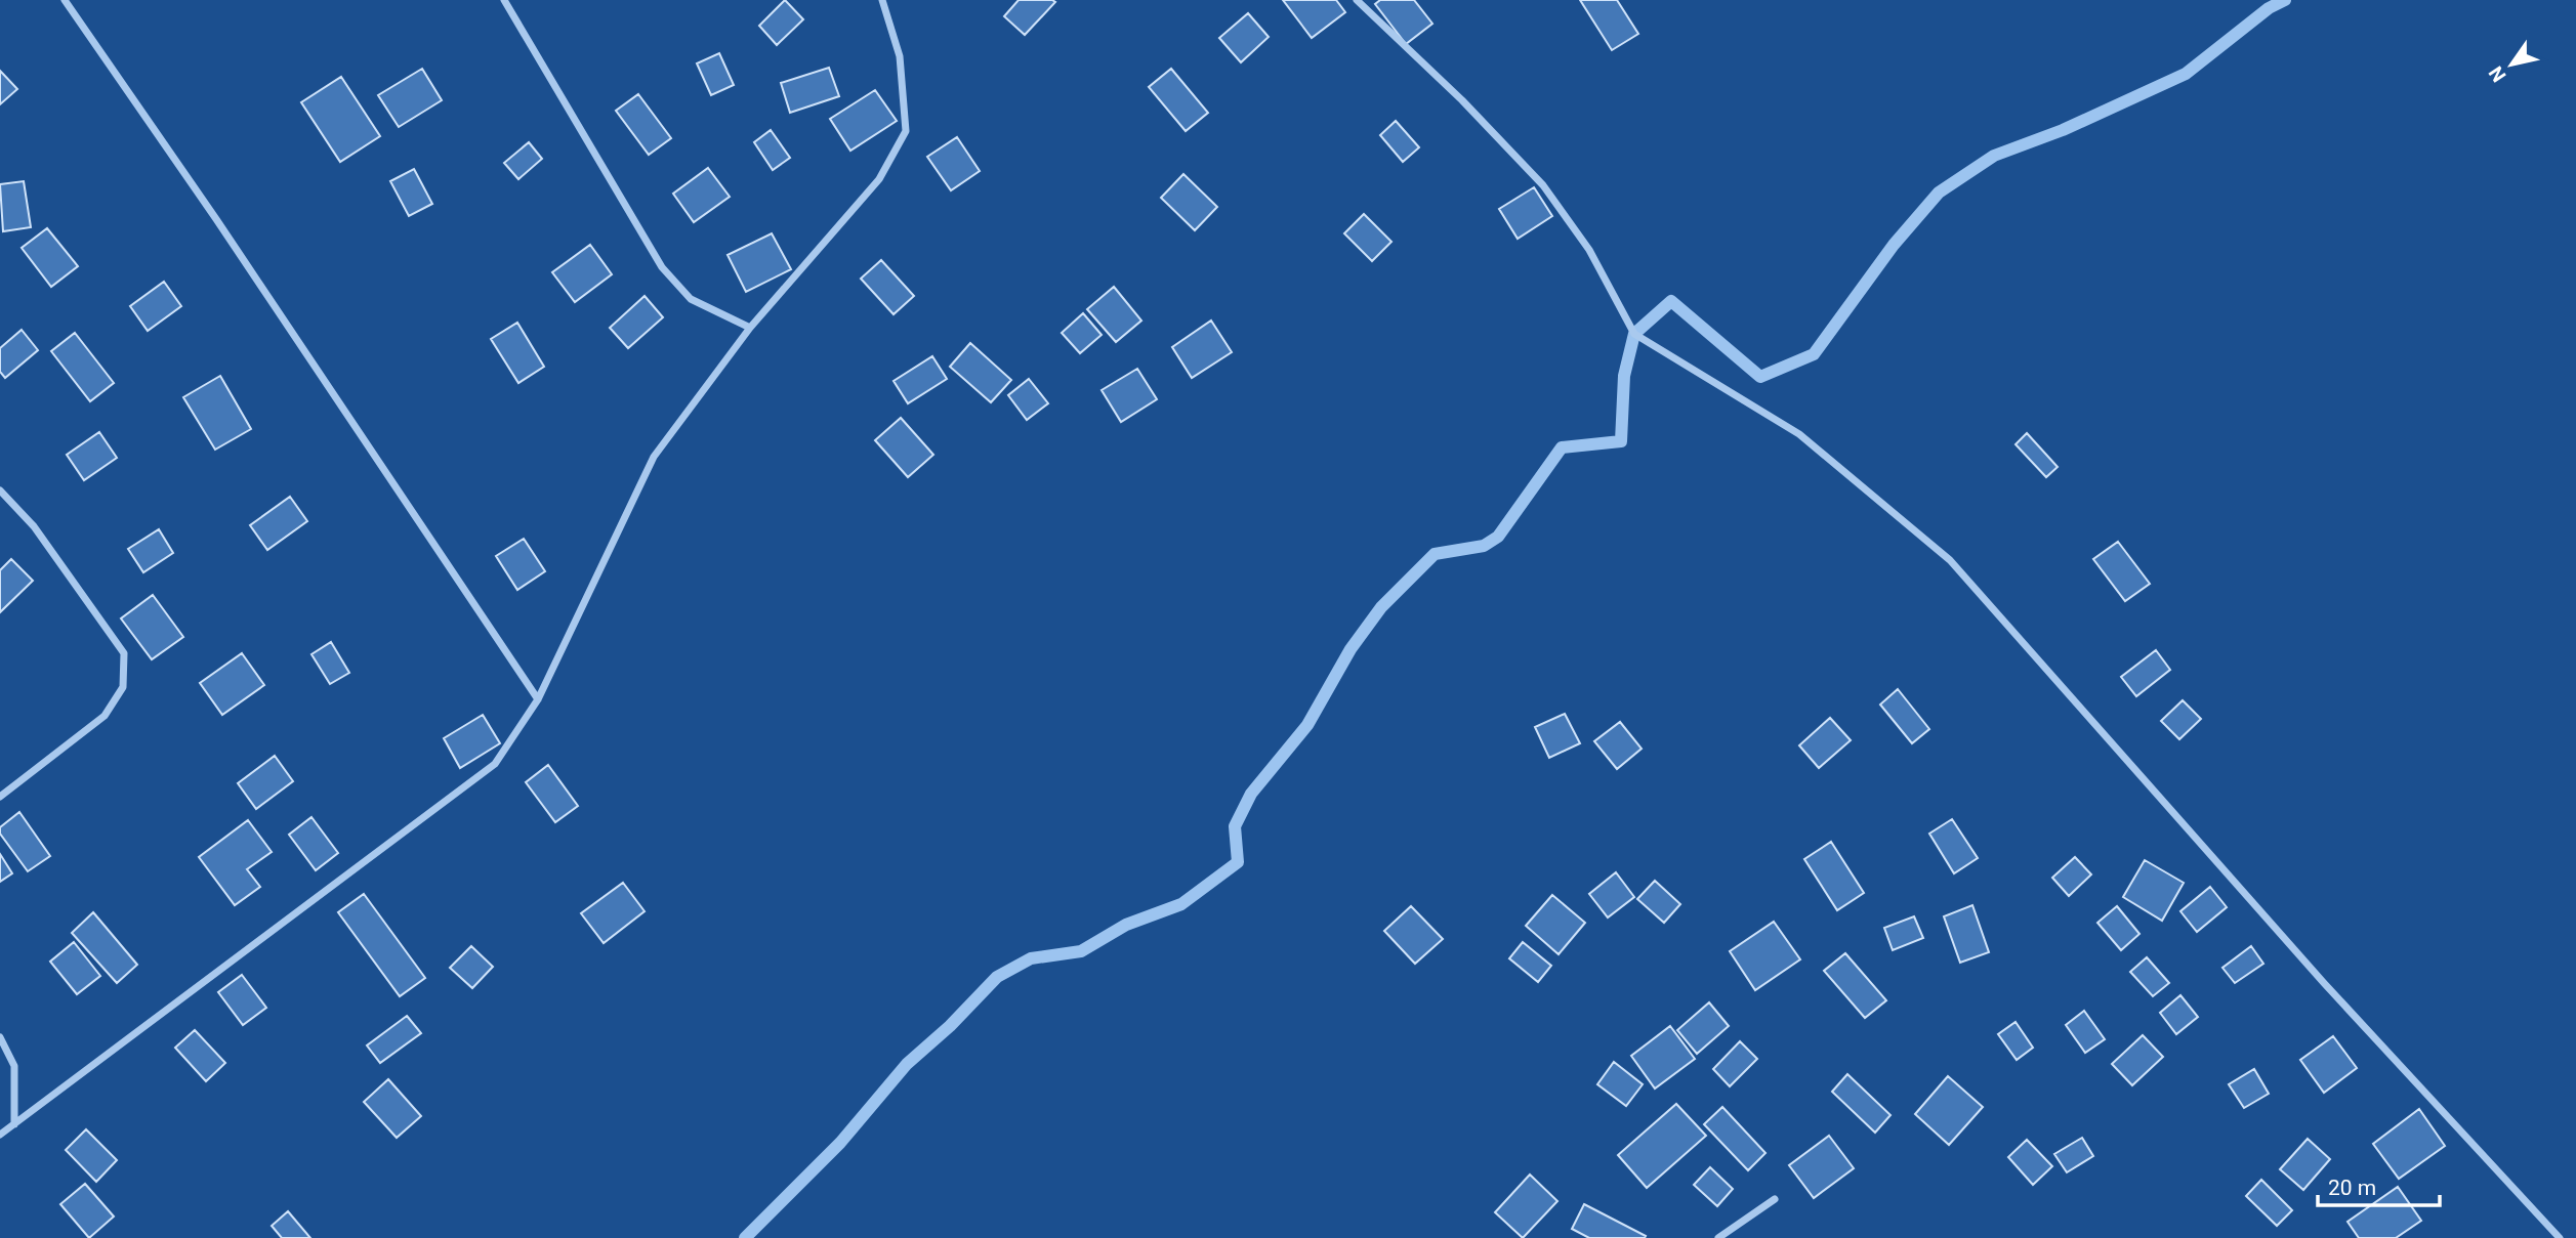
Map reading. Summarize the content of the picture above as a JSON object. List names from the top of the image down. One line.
{"scale_bar":"20 m","north":"bottom left"}
